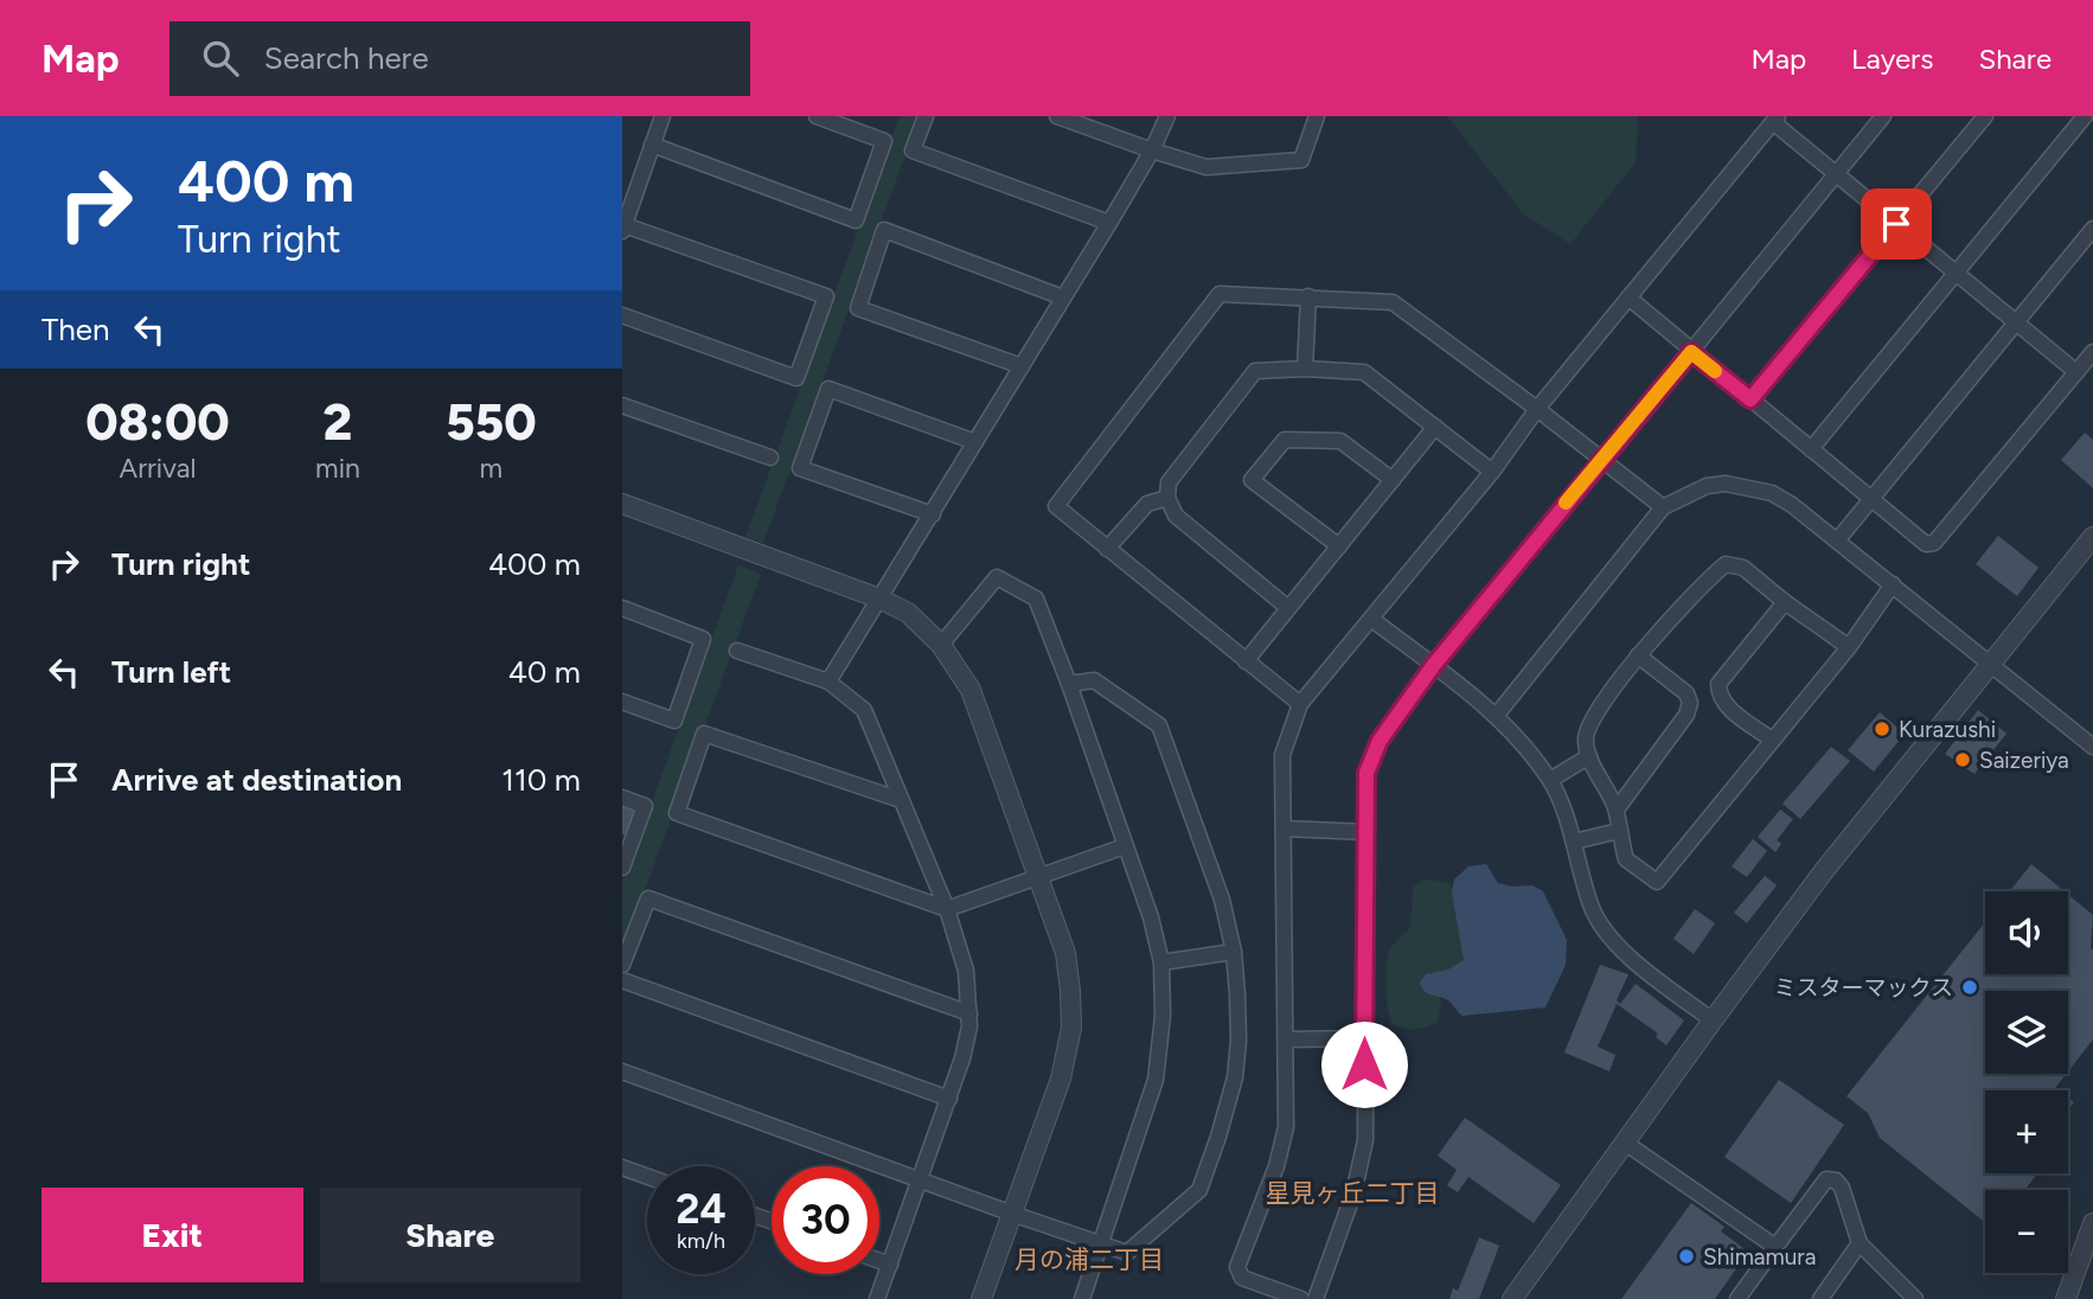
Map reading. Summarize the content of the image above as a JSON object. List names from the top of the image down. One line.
{"districts":["星見ヶ丘二丁目","月の浦二丁目"],"places":["Kurazushi","Saizeriya","ミスターマックス","Shimamura"],"page":{"header":"Map","search":"Search here","nav":["Map","Layers","Share"],"turn":["400 m","Turn right"],"then":"Then","eta":["08:00","Arrival","2","min","550","m"],"list":[{"name":"Turn right","value":"400 m"},{"name":"Turn left","value":"40 m"},{"name":"Arrive at destination","value":"110 m"}],"map_buttons":["+","−"],"speed":"24 km/h","limit":"30","buttons":["Exit","Share"]}}
